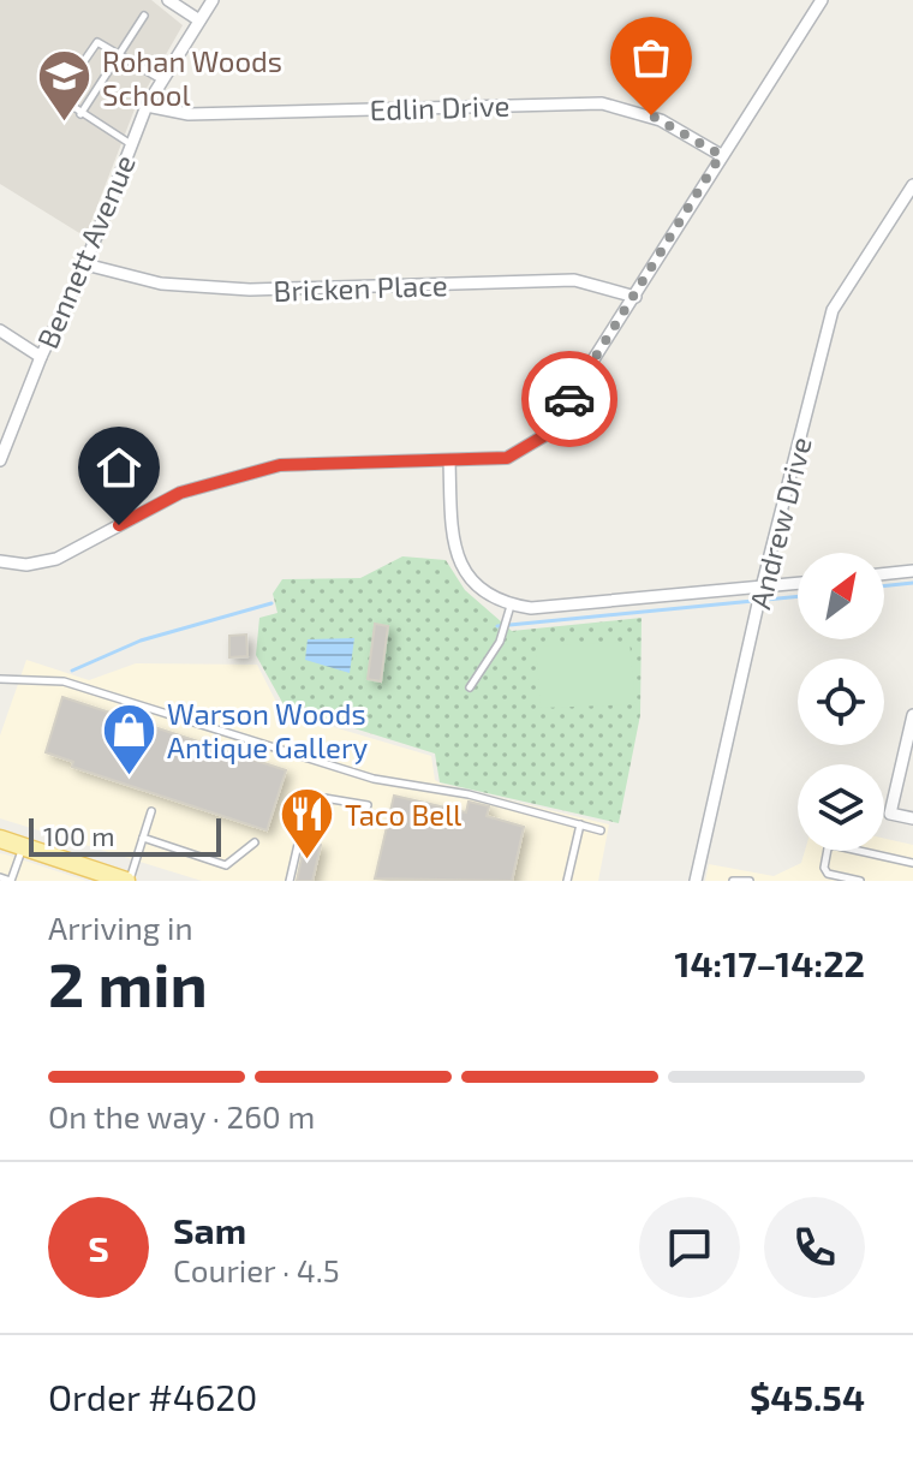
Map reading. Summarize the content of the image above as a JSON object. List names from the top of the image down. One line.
{"streets":{"street":["Edlin Drive","Bennett Avenue","Bricken Place","Andrew Drive"]},"crossings":[["Edlin Drive","Bennett Avenue"],["Bennett Avenue","Bricken Place"]],"places":{"school or university":["Rohan Woods School"],"shop":["Warson Woods Antique Gallery"],"restaurant":["Taco Bell"]},"scale_bar":"100 m","north":"top right","page":{"scale":"100 m","heading":["2 min","Arriving in","14:17–14:22"],"panel":["Sam","Courier · 4.5","Order #4620","$45.54"],"bar":"On the way · 260 m","round":"S"}}
